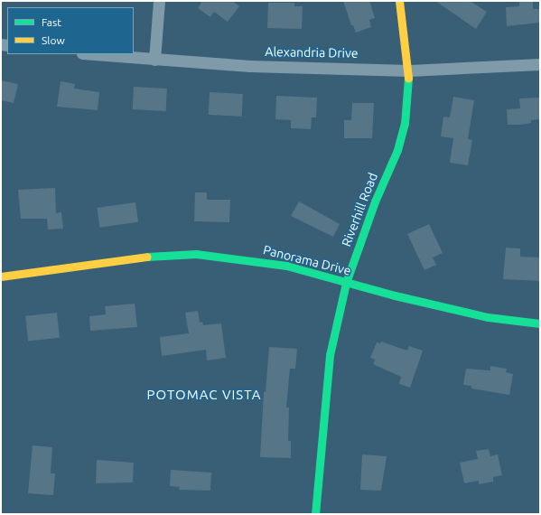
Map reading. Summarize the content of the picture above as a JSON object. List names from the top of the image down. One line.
{"streets":{"street":["Alexandria Drive","Riverhill Road","Panorama Drive"]},"crossings":[["Alexandria Drive","Riverhill Road"],["Riverhill Road","Panorama Drive"]],"districts":["POTOMAC VISTA"],"legend":["Fast","Slow"]}
